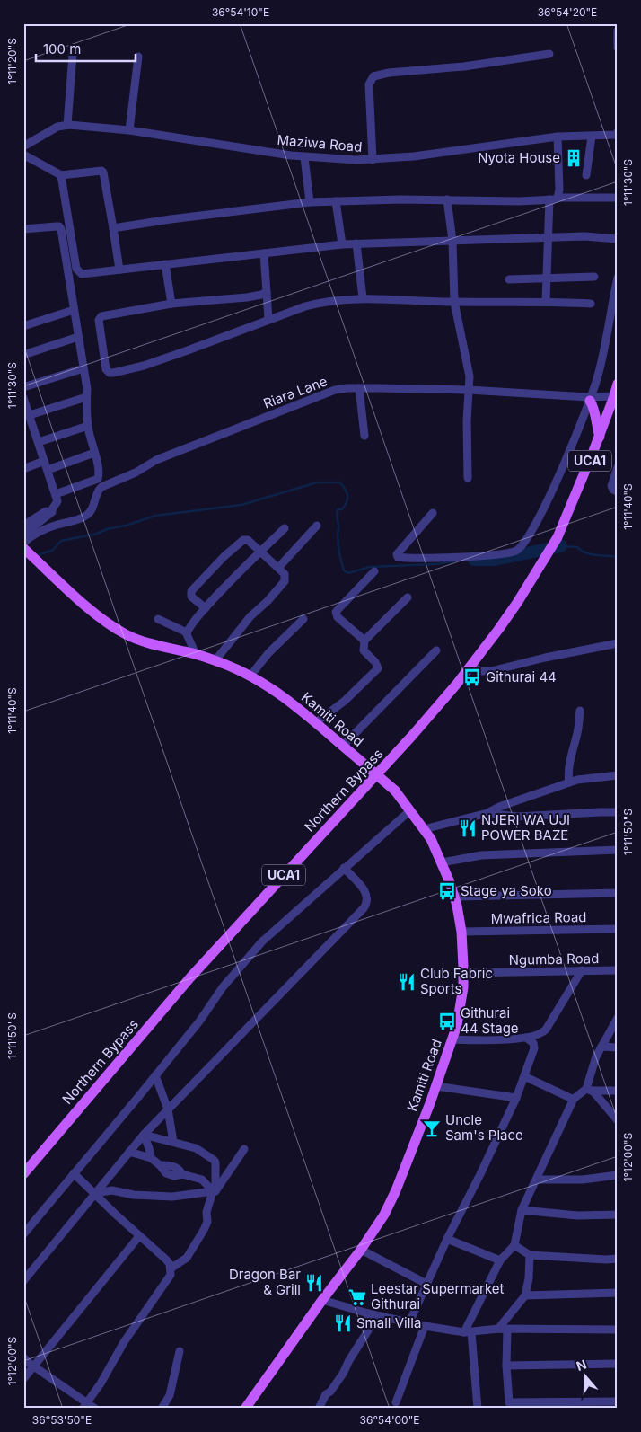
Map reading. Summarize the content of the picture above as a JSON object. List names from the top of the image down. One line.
{"streets":{"main road":["UCA1","Kamiti Road","Northern Bypass"],"street":["Maziwa Road","Riara Lane","Mwafrica Road","Ngumba Road"]},"crossings":[["Riara Lane","Northern Bypass"],["Kamiti Road","Mwafrica Road"],["Kamiti Road","Ngumba Road"]],"places":{"building":["Nyota House"],"bus stop":["Githurai 44","Stage ya Soko","Githurai 44 Stage"],"restaurant":["NJERI WA UJI POWER BAZE","Club Fabric Sports","Dragon Bar & Grill","Small Villa"],"bar":["Uncle Sam's Place"],"supermarket":["Leestar Supermarket Githurai"]},"scale_bar":"100 m","north":"top","coordinates":["36°54'10\"E","36°54'20\"E","1°11'20\"S","1°11'30\"S","1°11'40\"S","1°11'50\"S","1°12'00\"S","36°53'50\"E","36°54'00\"E"]}
